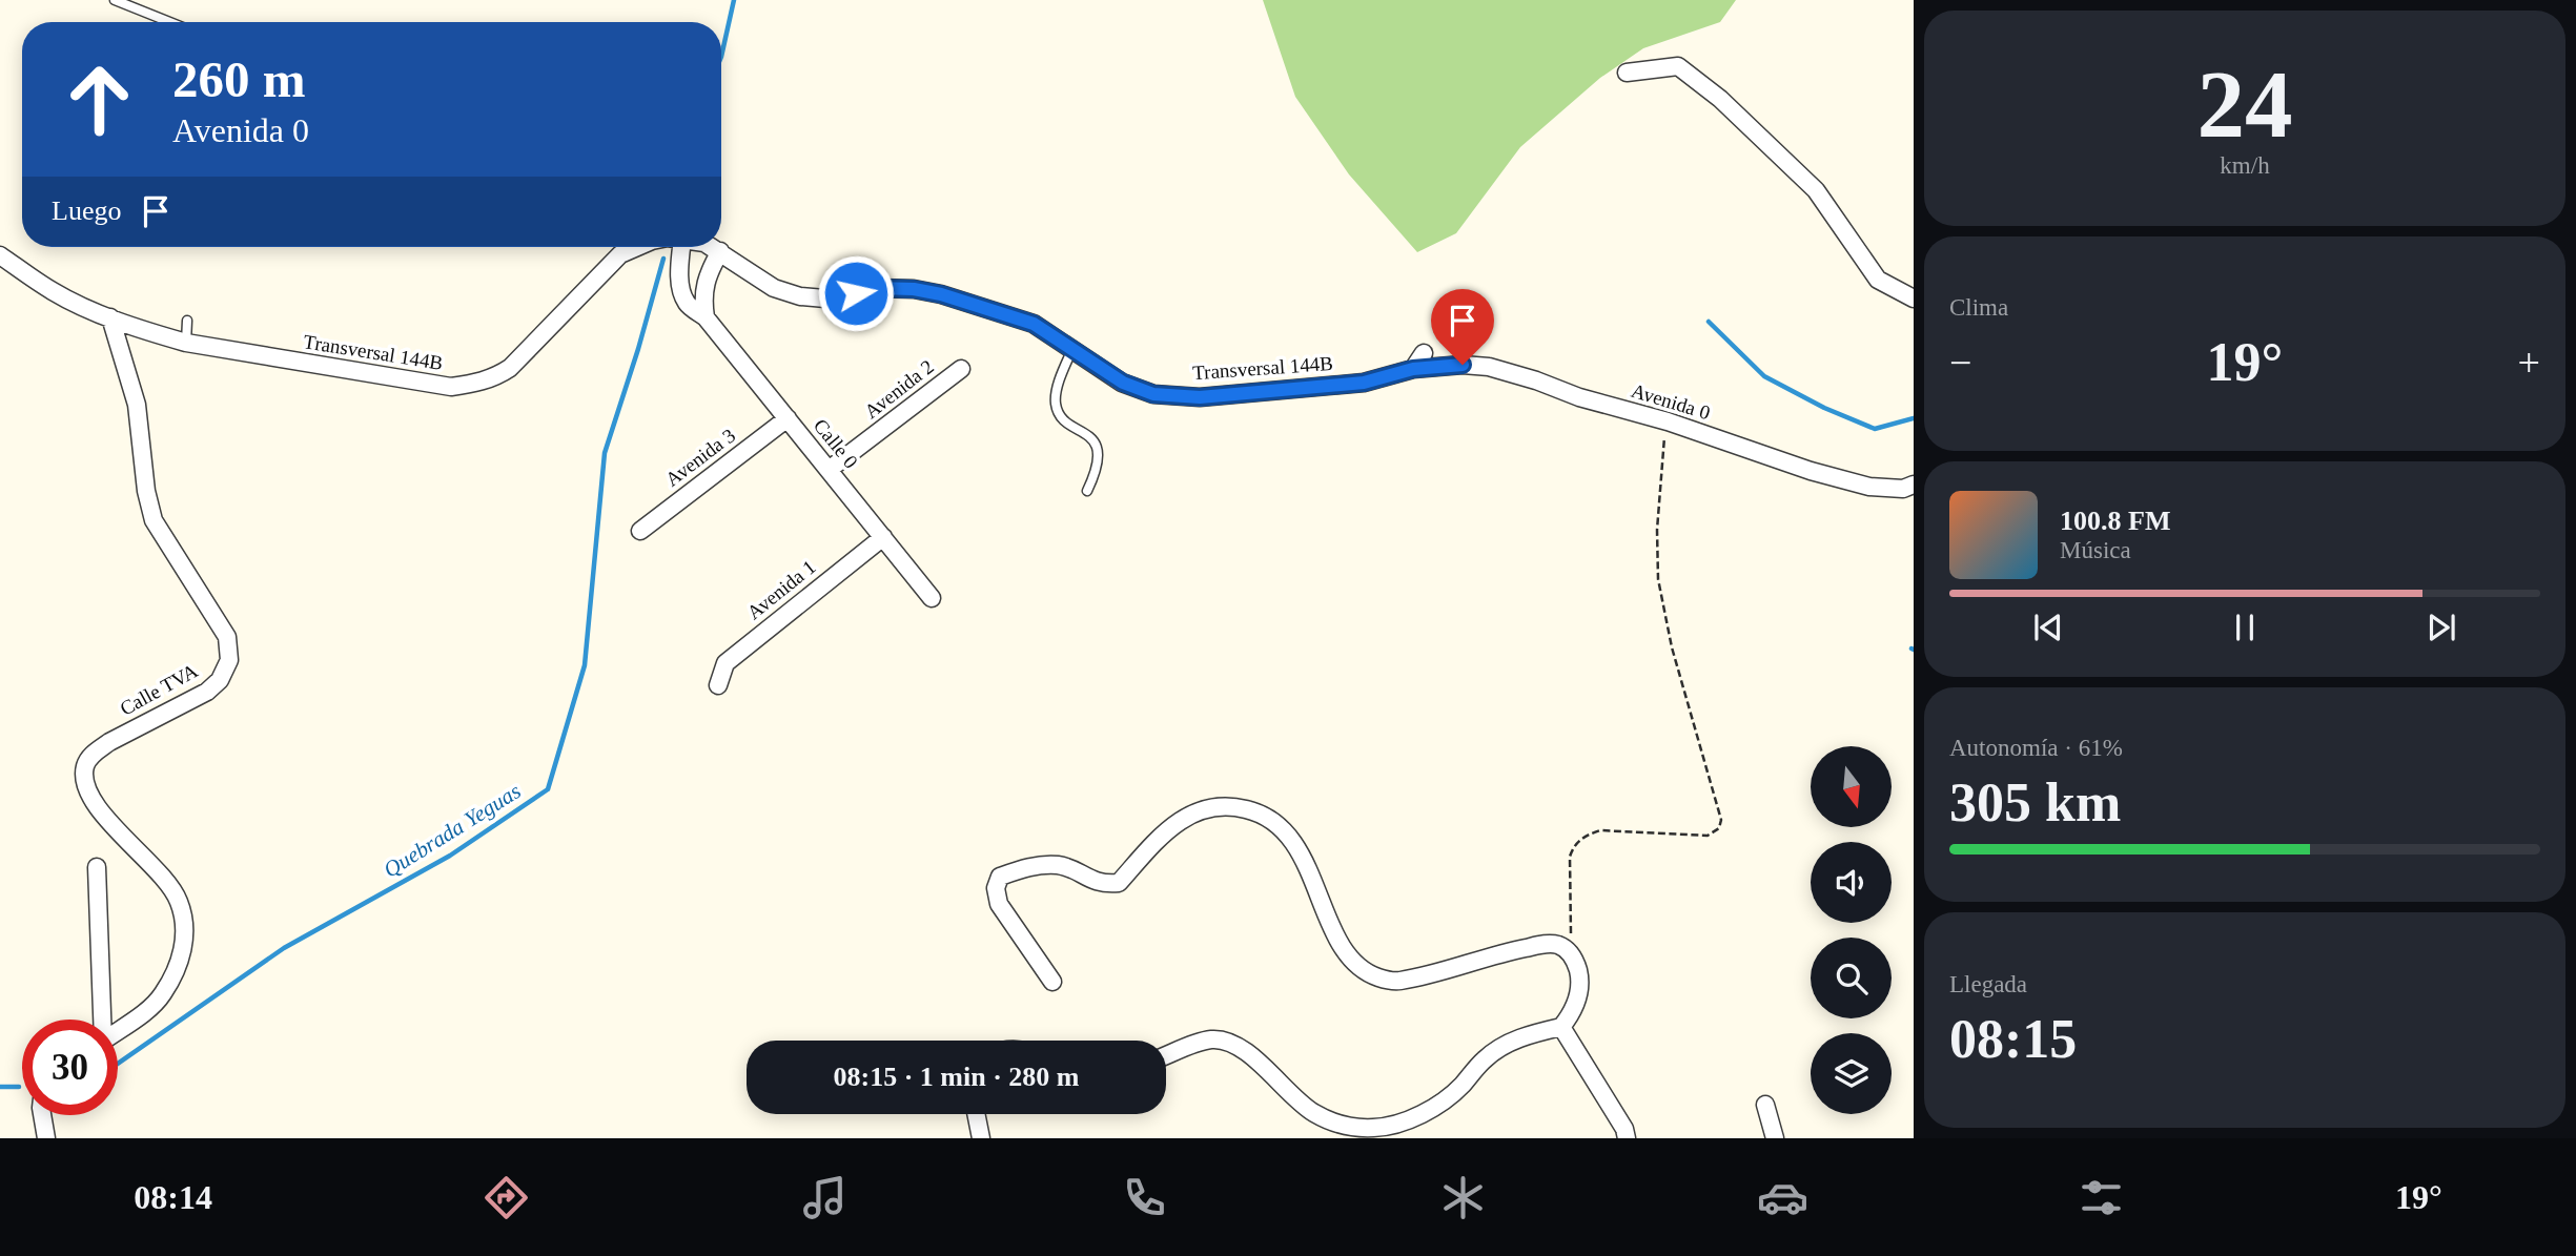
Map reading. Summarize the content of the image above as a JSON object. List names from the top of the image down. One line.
{"streets":{"street":["Transversal 144B","Avenida 2","Avenida 0","Calle 0","Avenida 3","Avenida 1","Calle TVA"]},"crossings":[["Transversal 144B","Avenida 0"],["Transversal 144B","Calle TVA"],["Avenida 2","Calle 0"],["Calle 0","Avenida 3"],["Calle 0","Avenida 1"]],"water":["Quebrada Yeguas"],"north":"bottom","page":{"tile":[["24","km/h"],"Clima",["Autonomía · 61%","305 km"],["Llegada","08:15"]],"turn":["260 m","Avenida 0"],"then":"Luego","heat":["−","19°","+"],"song":["100.8 FM","Música"],"limit":"30","trip":"08:15 · 1 min · 280 m","tabs":["08:14","19°"]}}
